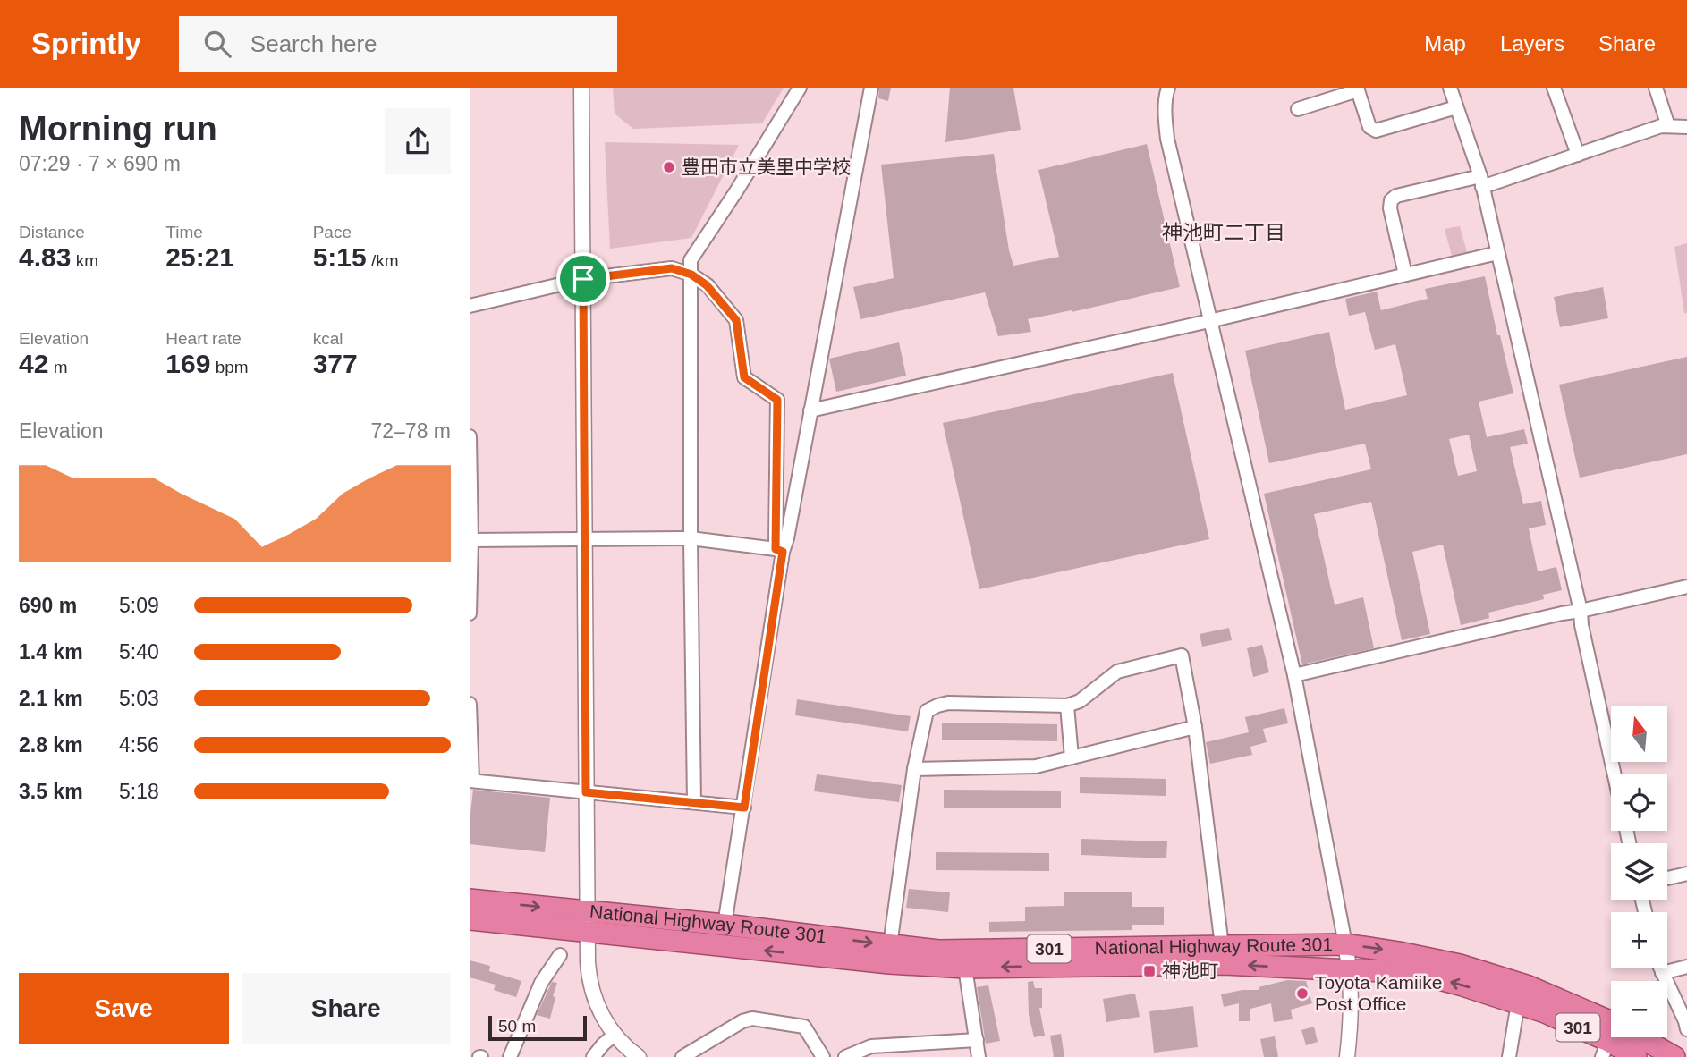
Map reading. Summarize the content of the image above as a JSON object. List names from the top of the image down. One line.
{"streets":{"highway":["National Highway Route 301","301"]},"districts":["神池町二丁目"],"places":{"other":["豊田市立美里中学校","Toyota Kamiike Post Office"],"transit":["神池町"]},"scale_bar":"50 m","north":"top","page":{"header":"Sprintly","search":"Search here","nav":["Map","Layers","Share"],"heading":["Morning run","07:29 · 7 × 690 m"],"stats":[["Distance","4.83 km"],["Time","25:21"],["Pace","5:15 /km"],["Elevation","42 m"],["Heart rate","169 bpm"],["kcal","377"]],"chart":["Elevation","72–78 m"],"list":[{"name":"690 m","note":"5:09"},{"name":"1.4 km","note":"5:40"},{"name":"2.1 km","note":"5:03"},{"name":"2.8 km","note":"4:56"},{"name":"3.5 km","note":"5:18"}],"map_buttons":["+","−"],"buttons":["Save","Share"],"scale":"50 m"}}
